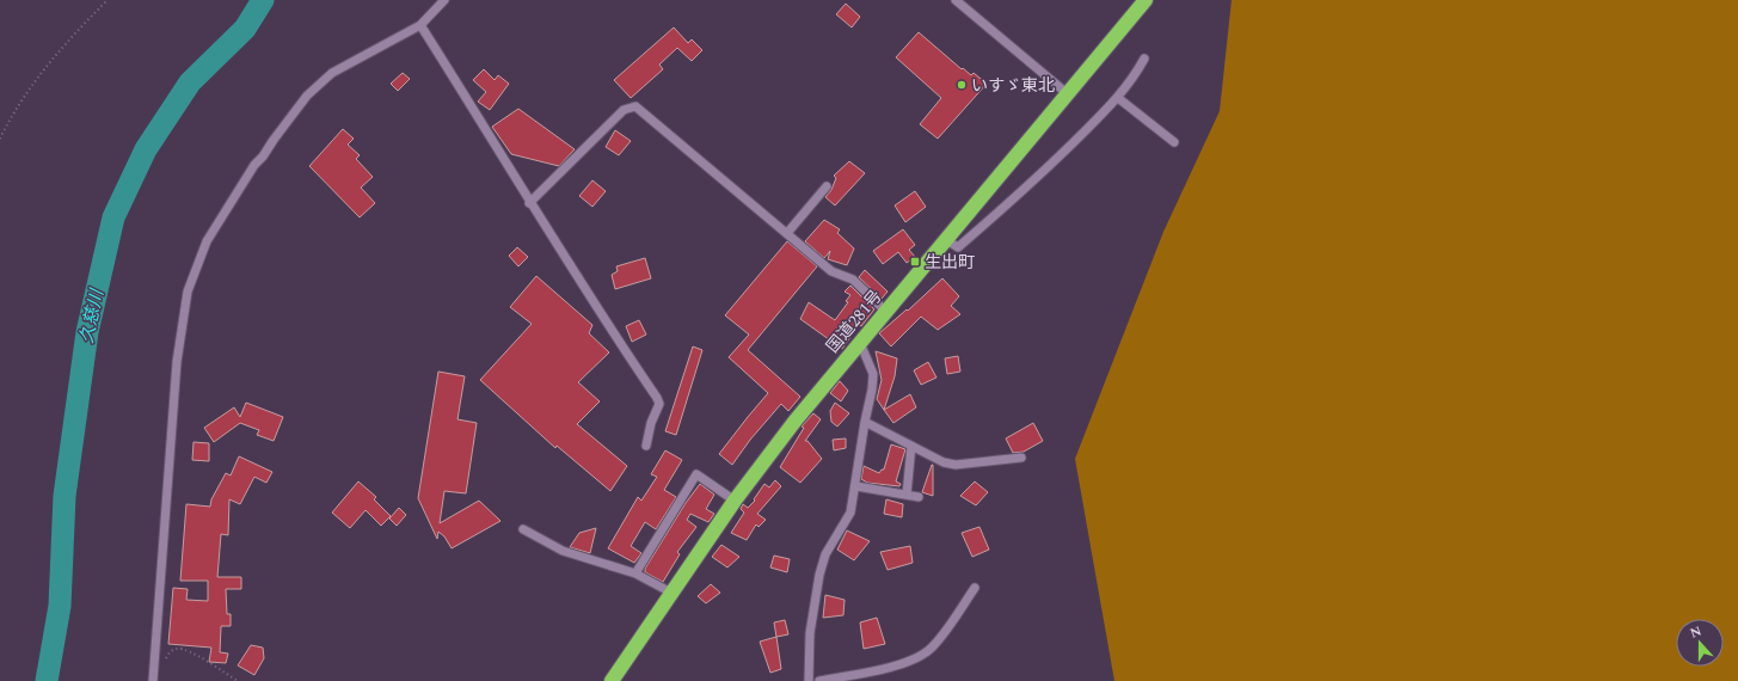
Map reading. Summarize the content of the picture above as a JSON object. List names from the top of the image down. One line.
{"streets":{"highway":["国道281号"]},"water":["久慈川"],"places":{"other":["いすゞ東北"],"transit":["生出町"]},"north":"top"}
